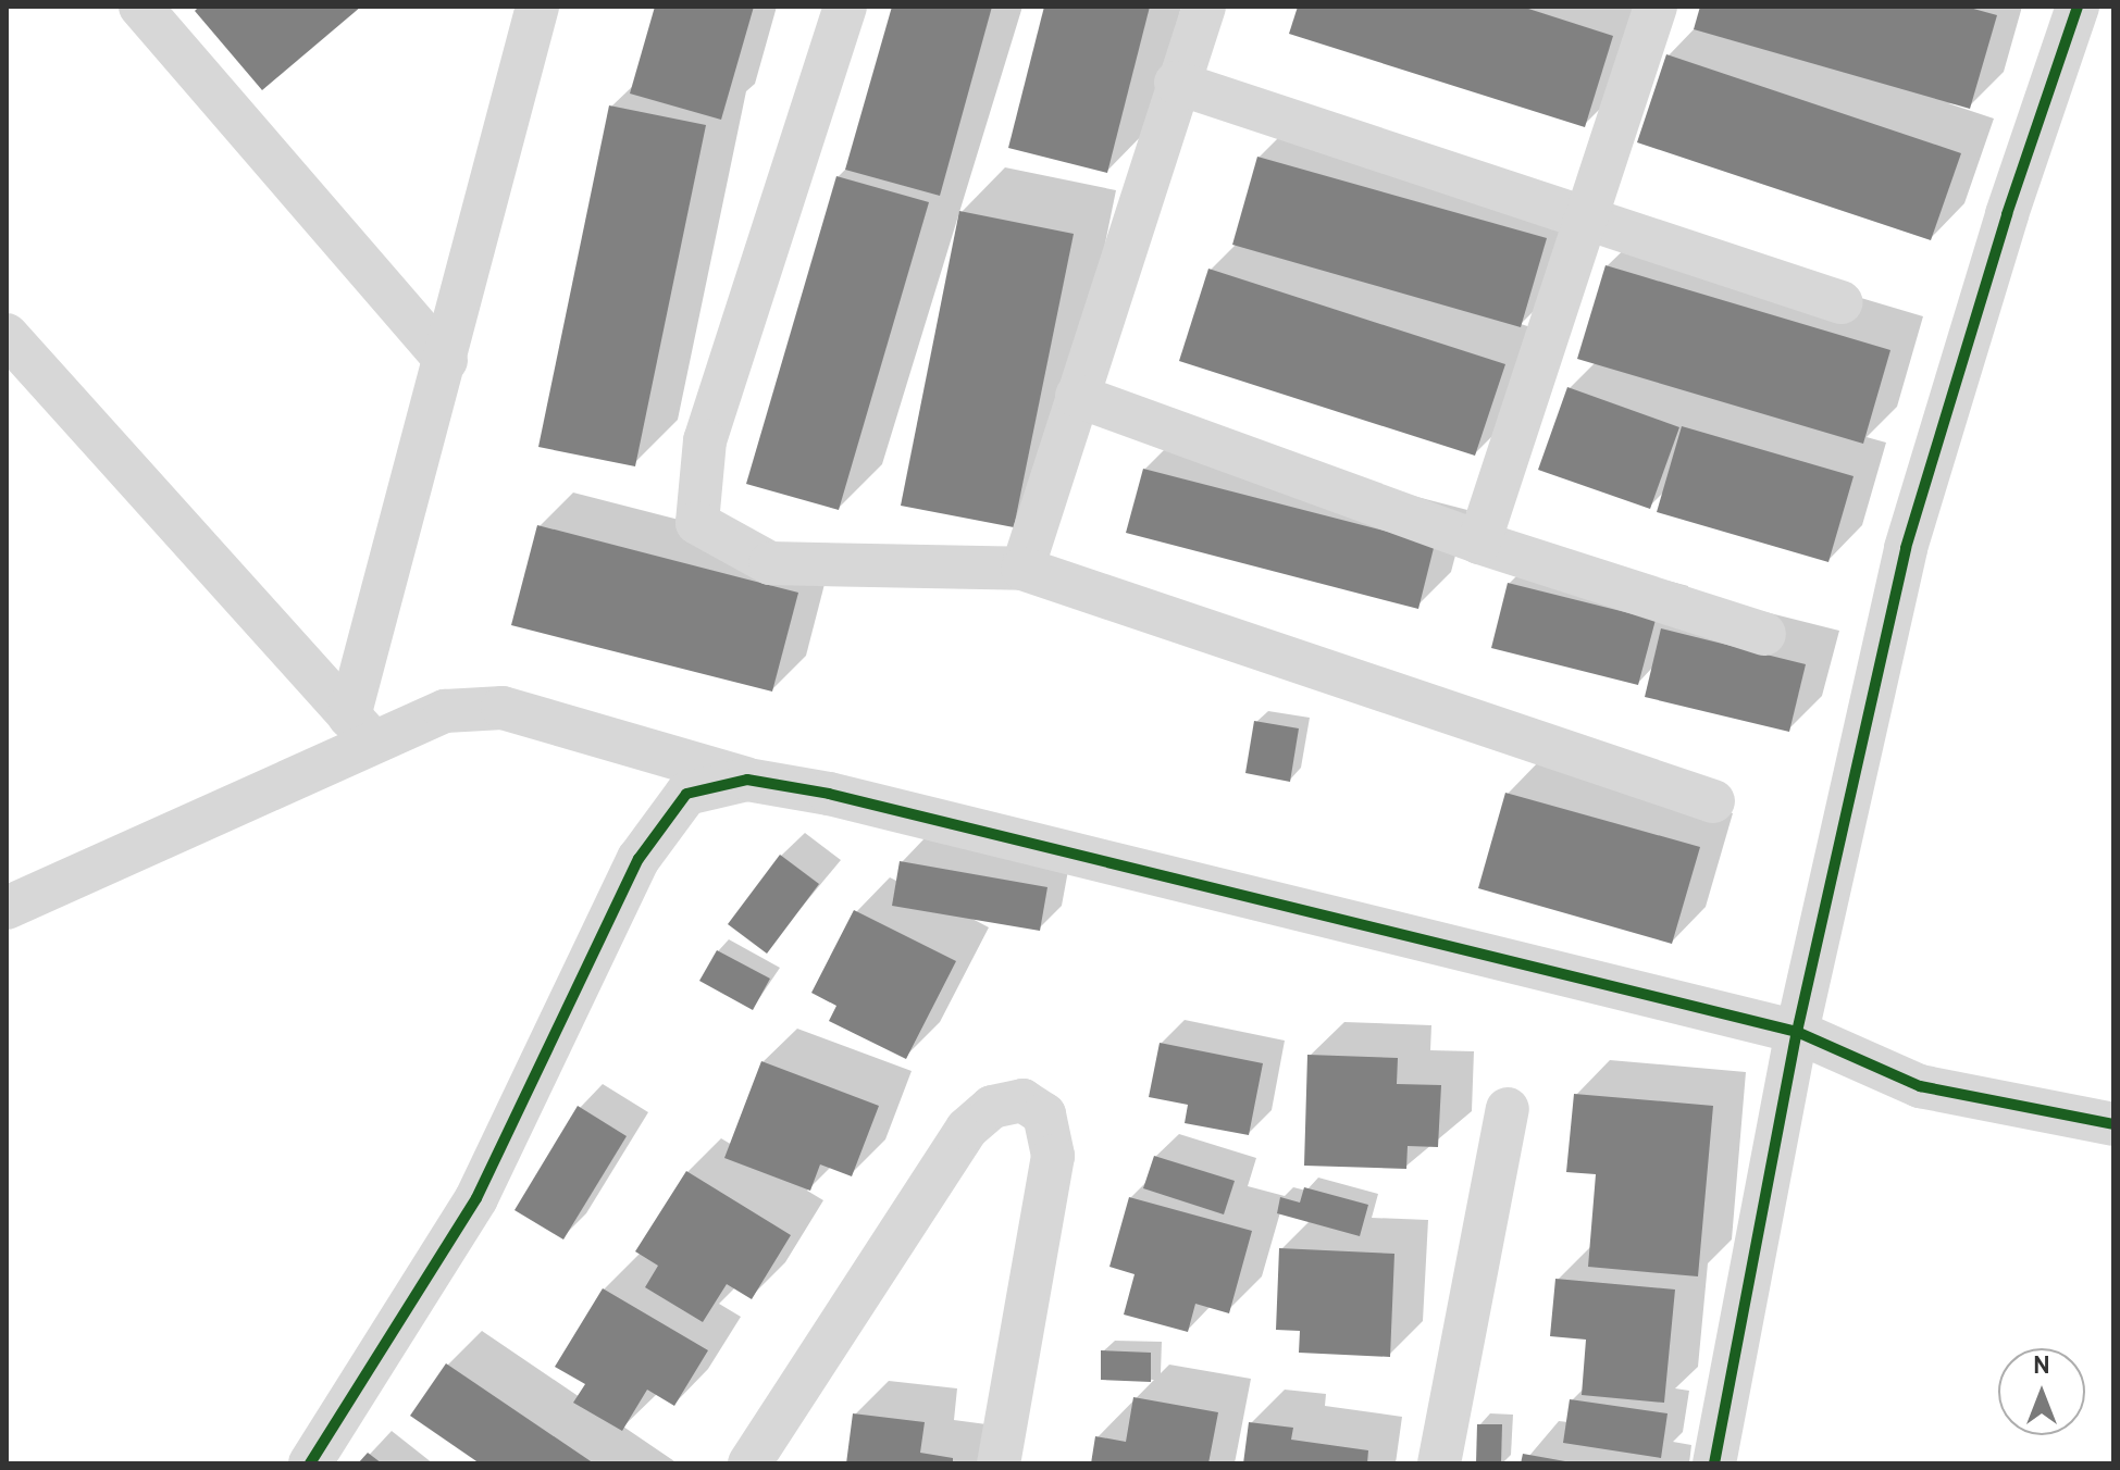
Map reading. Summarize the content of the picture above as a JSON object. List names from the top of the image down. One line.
{"north":"top"}
